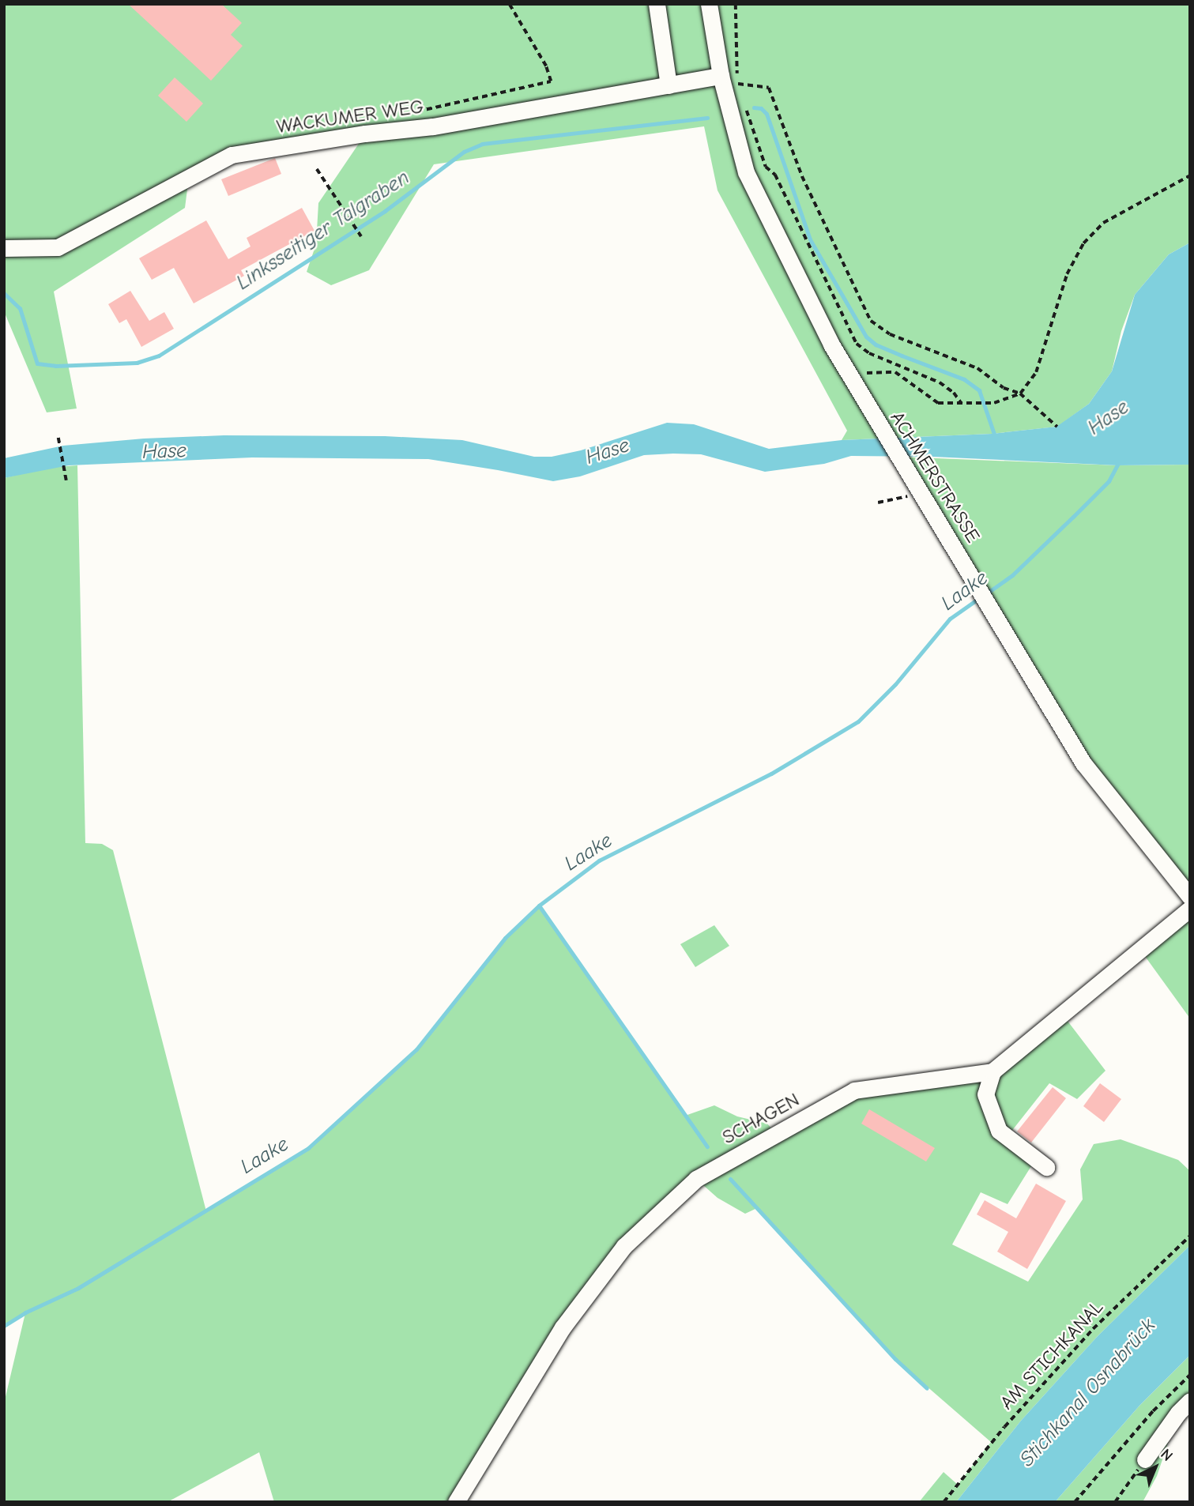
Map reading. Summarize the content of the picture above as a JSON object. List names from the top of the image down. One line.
{"streets":{"street":["WACKUMER WEG","ACHMERSTRASSE","SCHAGEN"],"path":["AM STICHKANAL"]},"crossings":[["WACKUMER WEG","ACHMERSTRASSE"]],"water":["Linksseitiger Talgraben","Hase","Laake","Stichkanal Osnabrück"],"north":"top right"}
